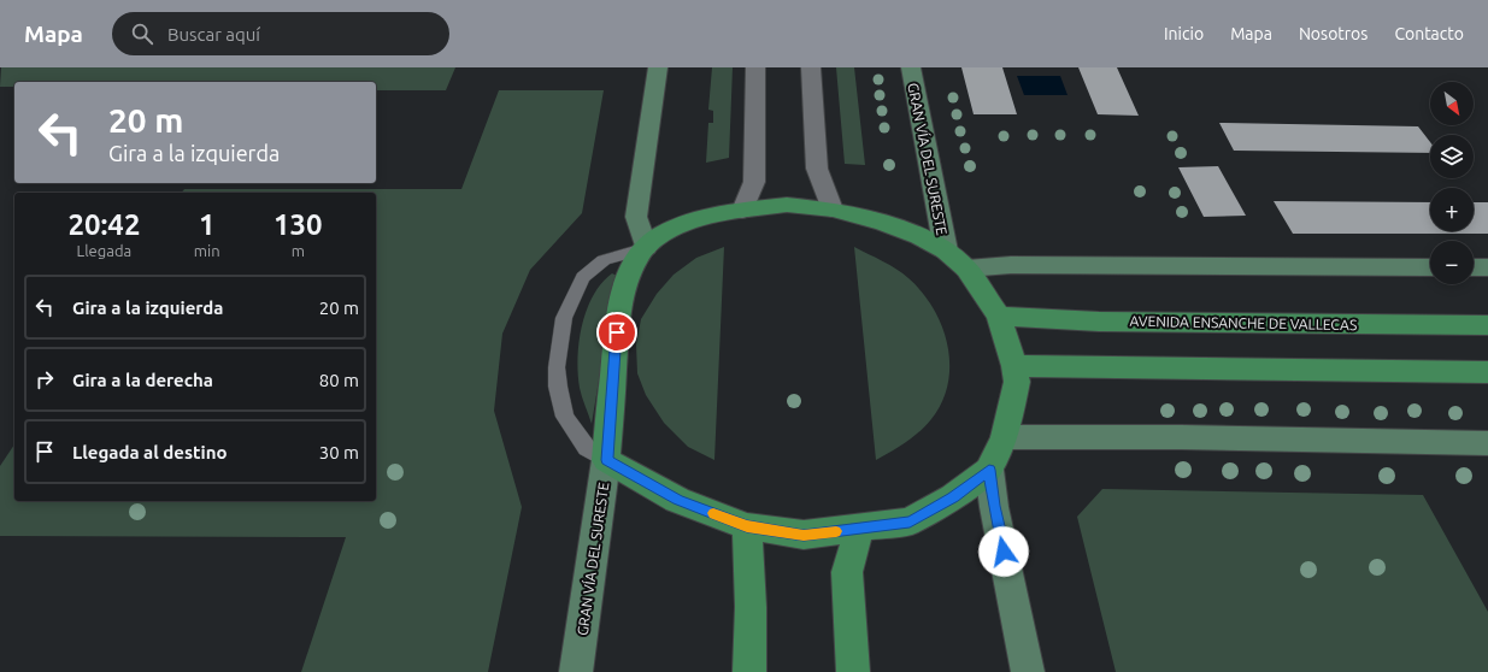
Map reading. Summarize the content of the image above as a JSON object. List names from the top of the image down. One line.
{"streets":{"main road":["AVENIDA ENSANCHE DE VALLECAS"],"street":["GRAN VÍA DEL SURESTE"]},"north":"bottom right","page":{"header":"Mapa","search":"Buscar aquí","nav":["Inicio","Mapa","Nosotros","Contacto"],"map_buttons":["+","−"],"turn":["20 m","Gira a la izquierda"],"eta":["20:42","Llegada","1","min","130","m"],"list":[{"name":"Gira a la izquierda","value":"20 m"},{"name":"Gira a la derecha","value":"80 m"},{"name":"Llegada al destino","value":"30 m"}]}}
